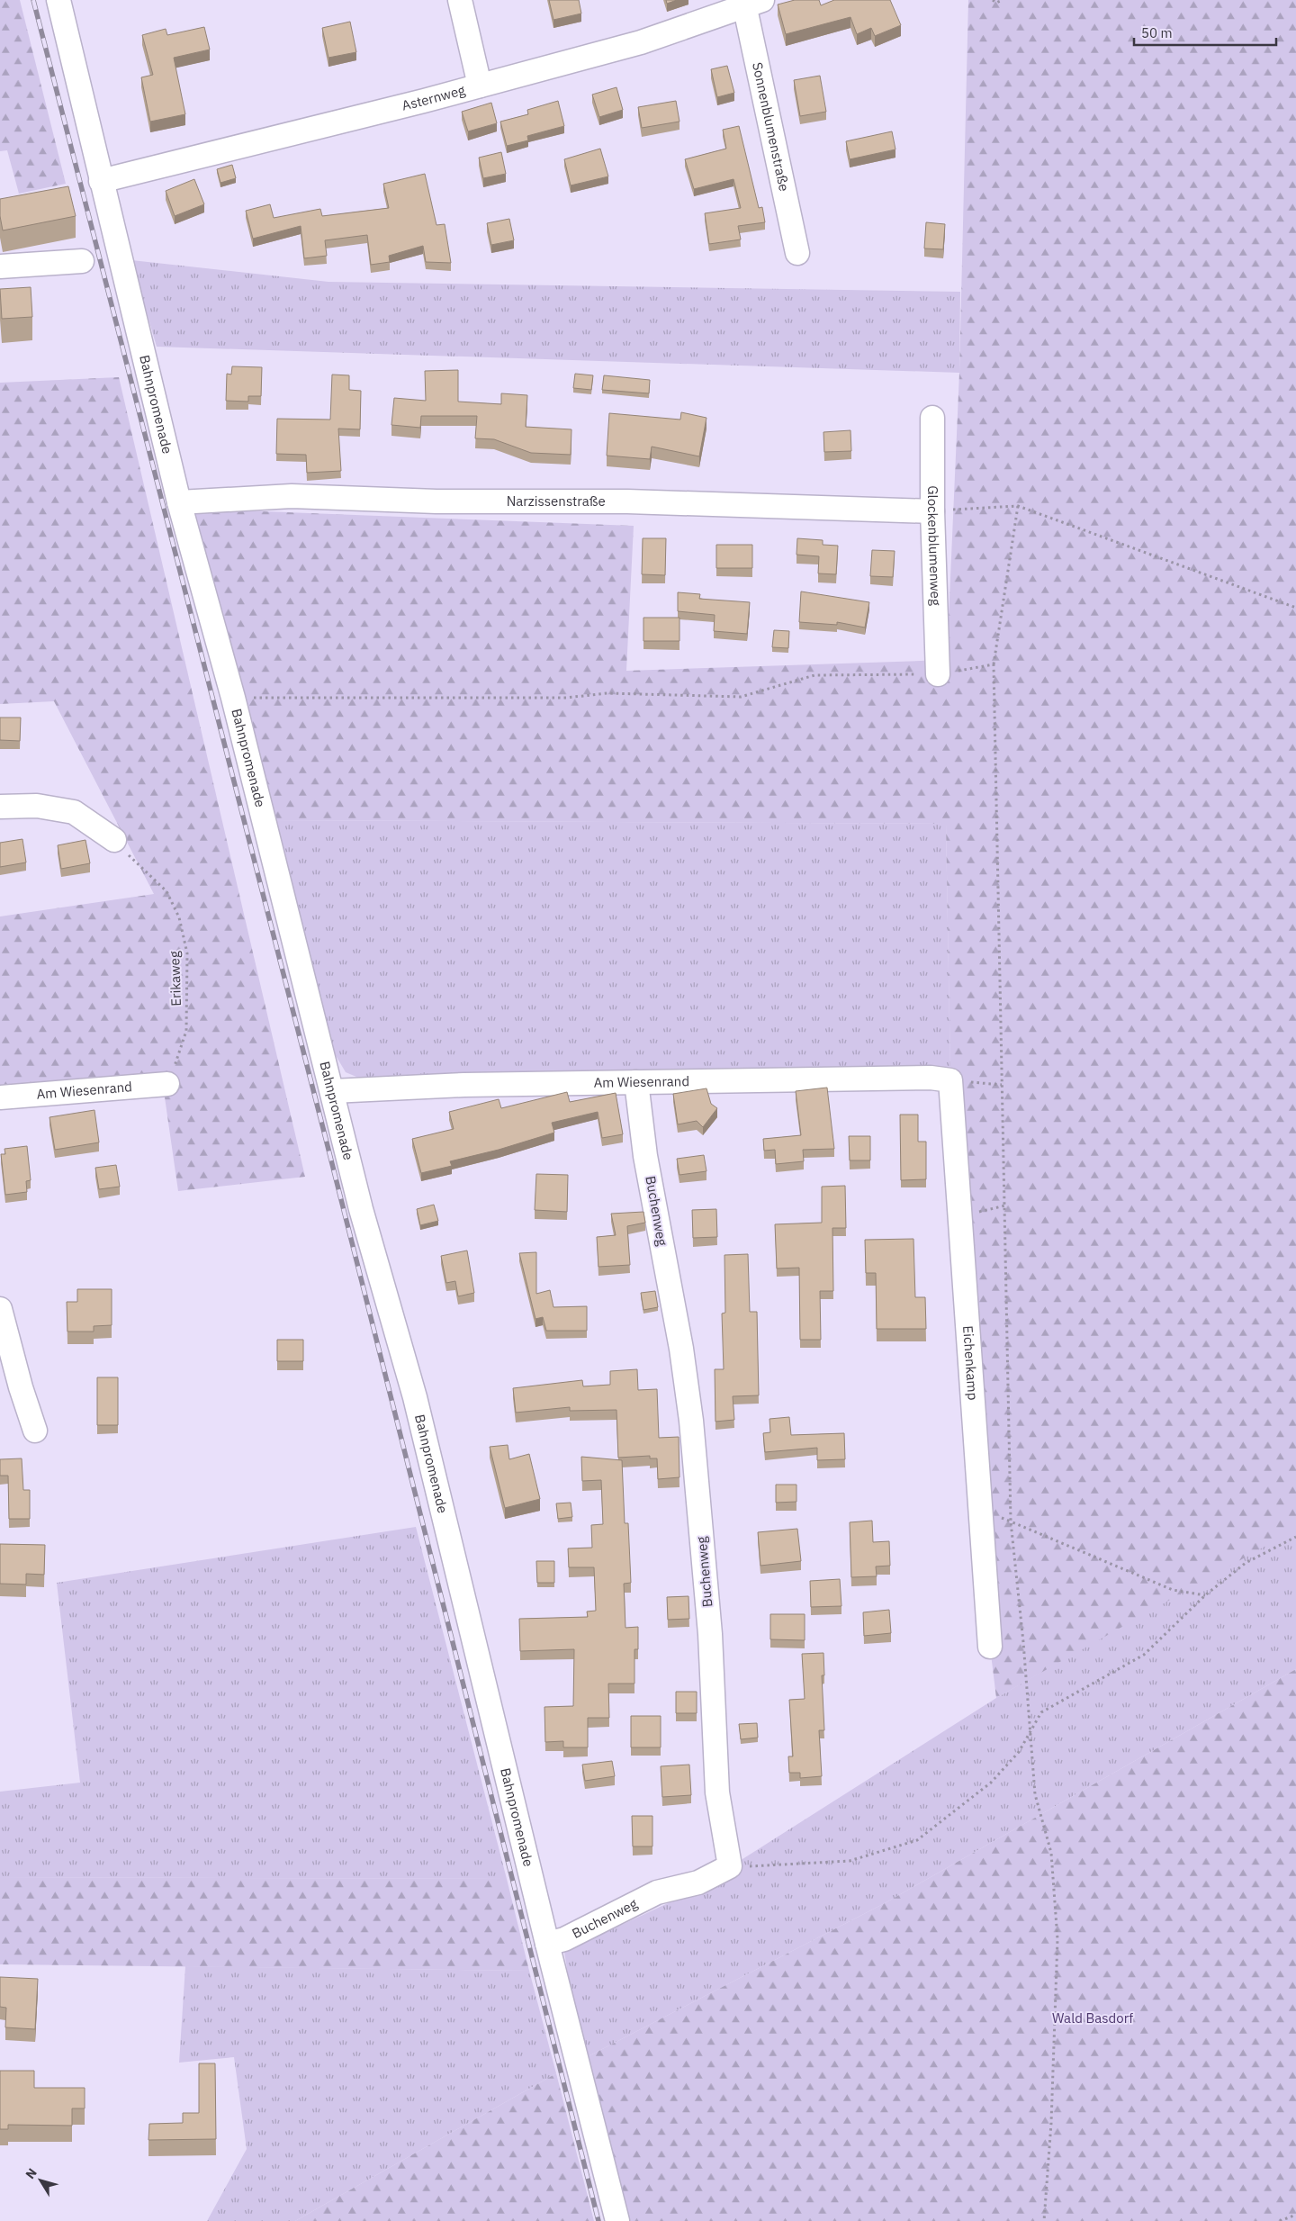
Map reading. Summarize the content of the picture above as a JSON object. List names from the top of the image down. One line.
{"streets":{"street":["Asternweg","Sonnenblumenstraße","Bahnpromenade","Narzissenstraße","Glockenblumenweg","Am Wiesenrand","Buchenweg","Eichenkamp"],"path":["Erikaweg"]},"crossings":[["Asternweg","Sonnenblumenstraße"],["Asternweg","Bahnpromenade"],["Bahnpromenade","Narzissenstraße"],["Bahnpromenade","Am Wiesenrand"],["Bahnpromenade","Buchenweg"],["Narzissenstraße","Glockenblumenweg"],["Erikaweg","Am Wiesenrand"],["Am Wiesenrand","Buchenweg"],["Am Wiesenrand","Eichenkamp"]],"parks":["Wald Basdorf"],"scale_bar":"50 m","north":"top left"}
